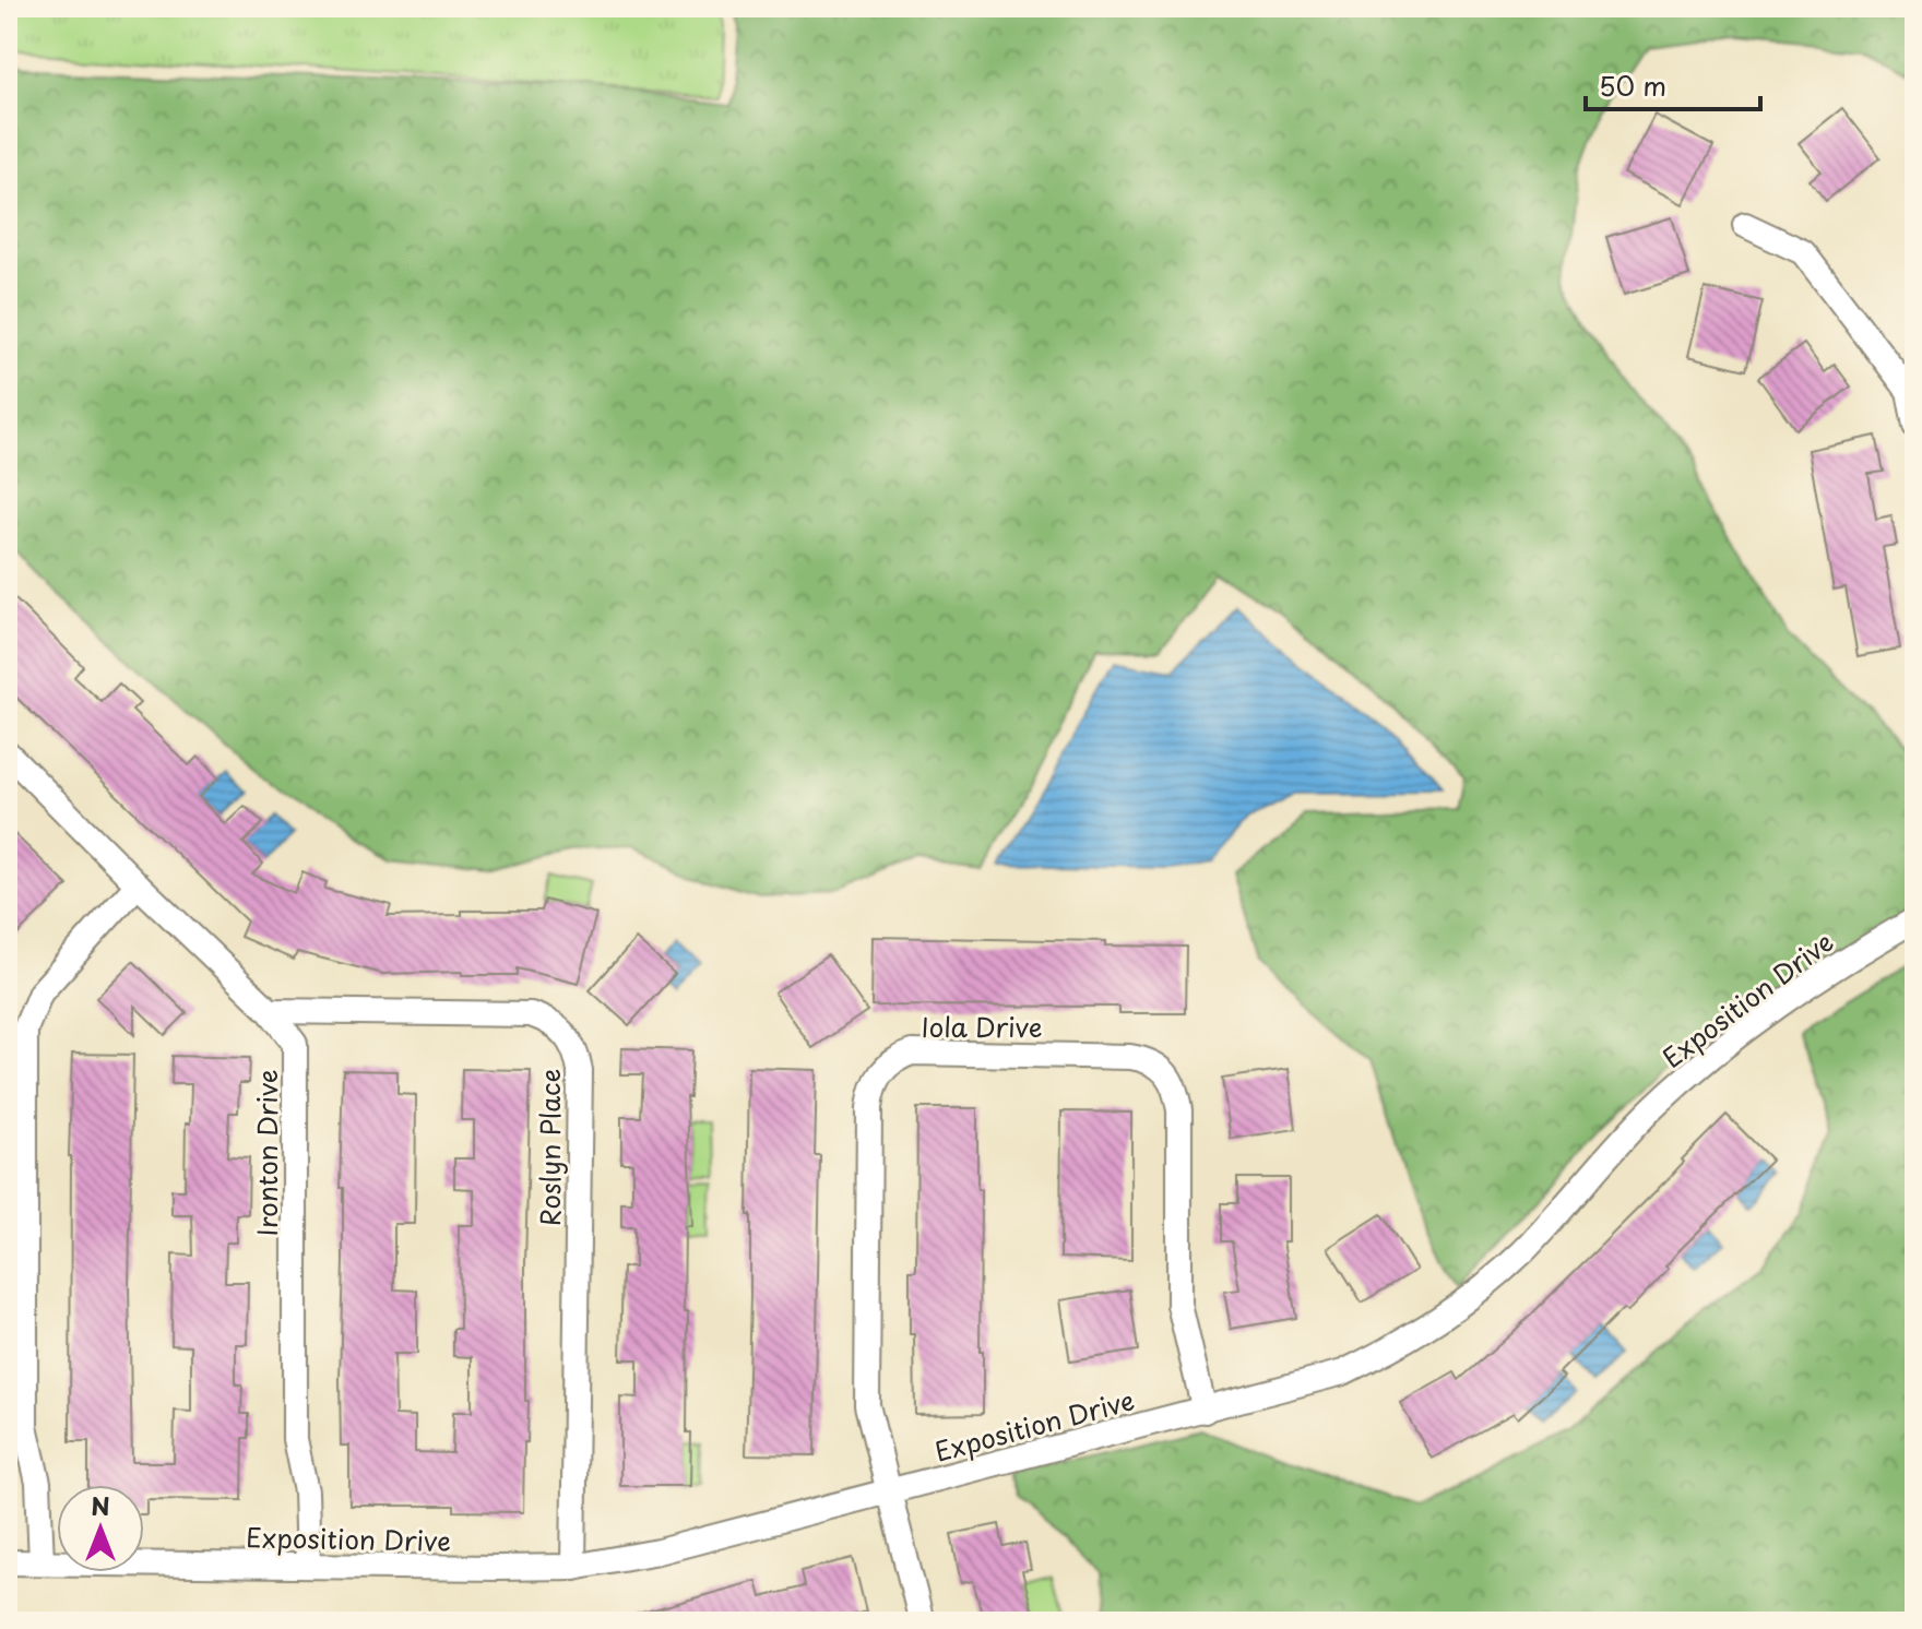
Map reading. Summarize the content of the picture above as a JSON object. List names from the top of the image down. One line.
{"streets":{"street":["Exposition Drive","Iola Drive","Roslyn Place","Ironton Drive"]},"crossings":[["Exposition Drive","Iola Drive"],["Exposition Drive","Roslyn Place"],["Exposition Drive","Ironton Drive"],["Roslyn Place","Ironton Drive"]],"scale_bar":"50 m","north":"top"}
